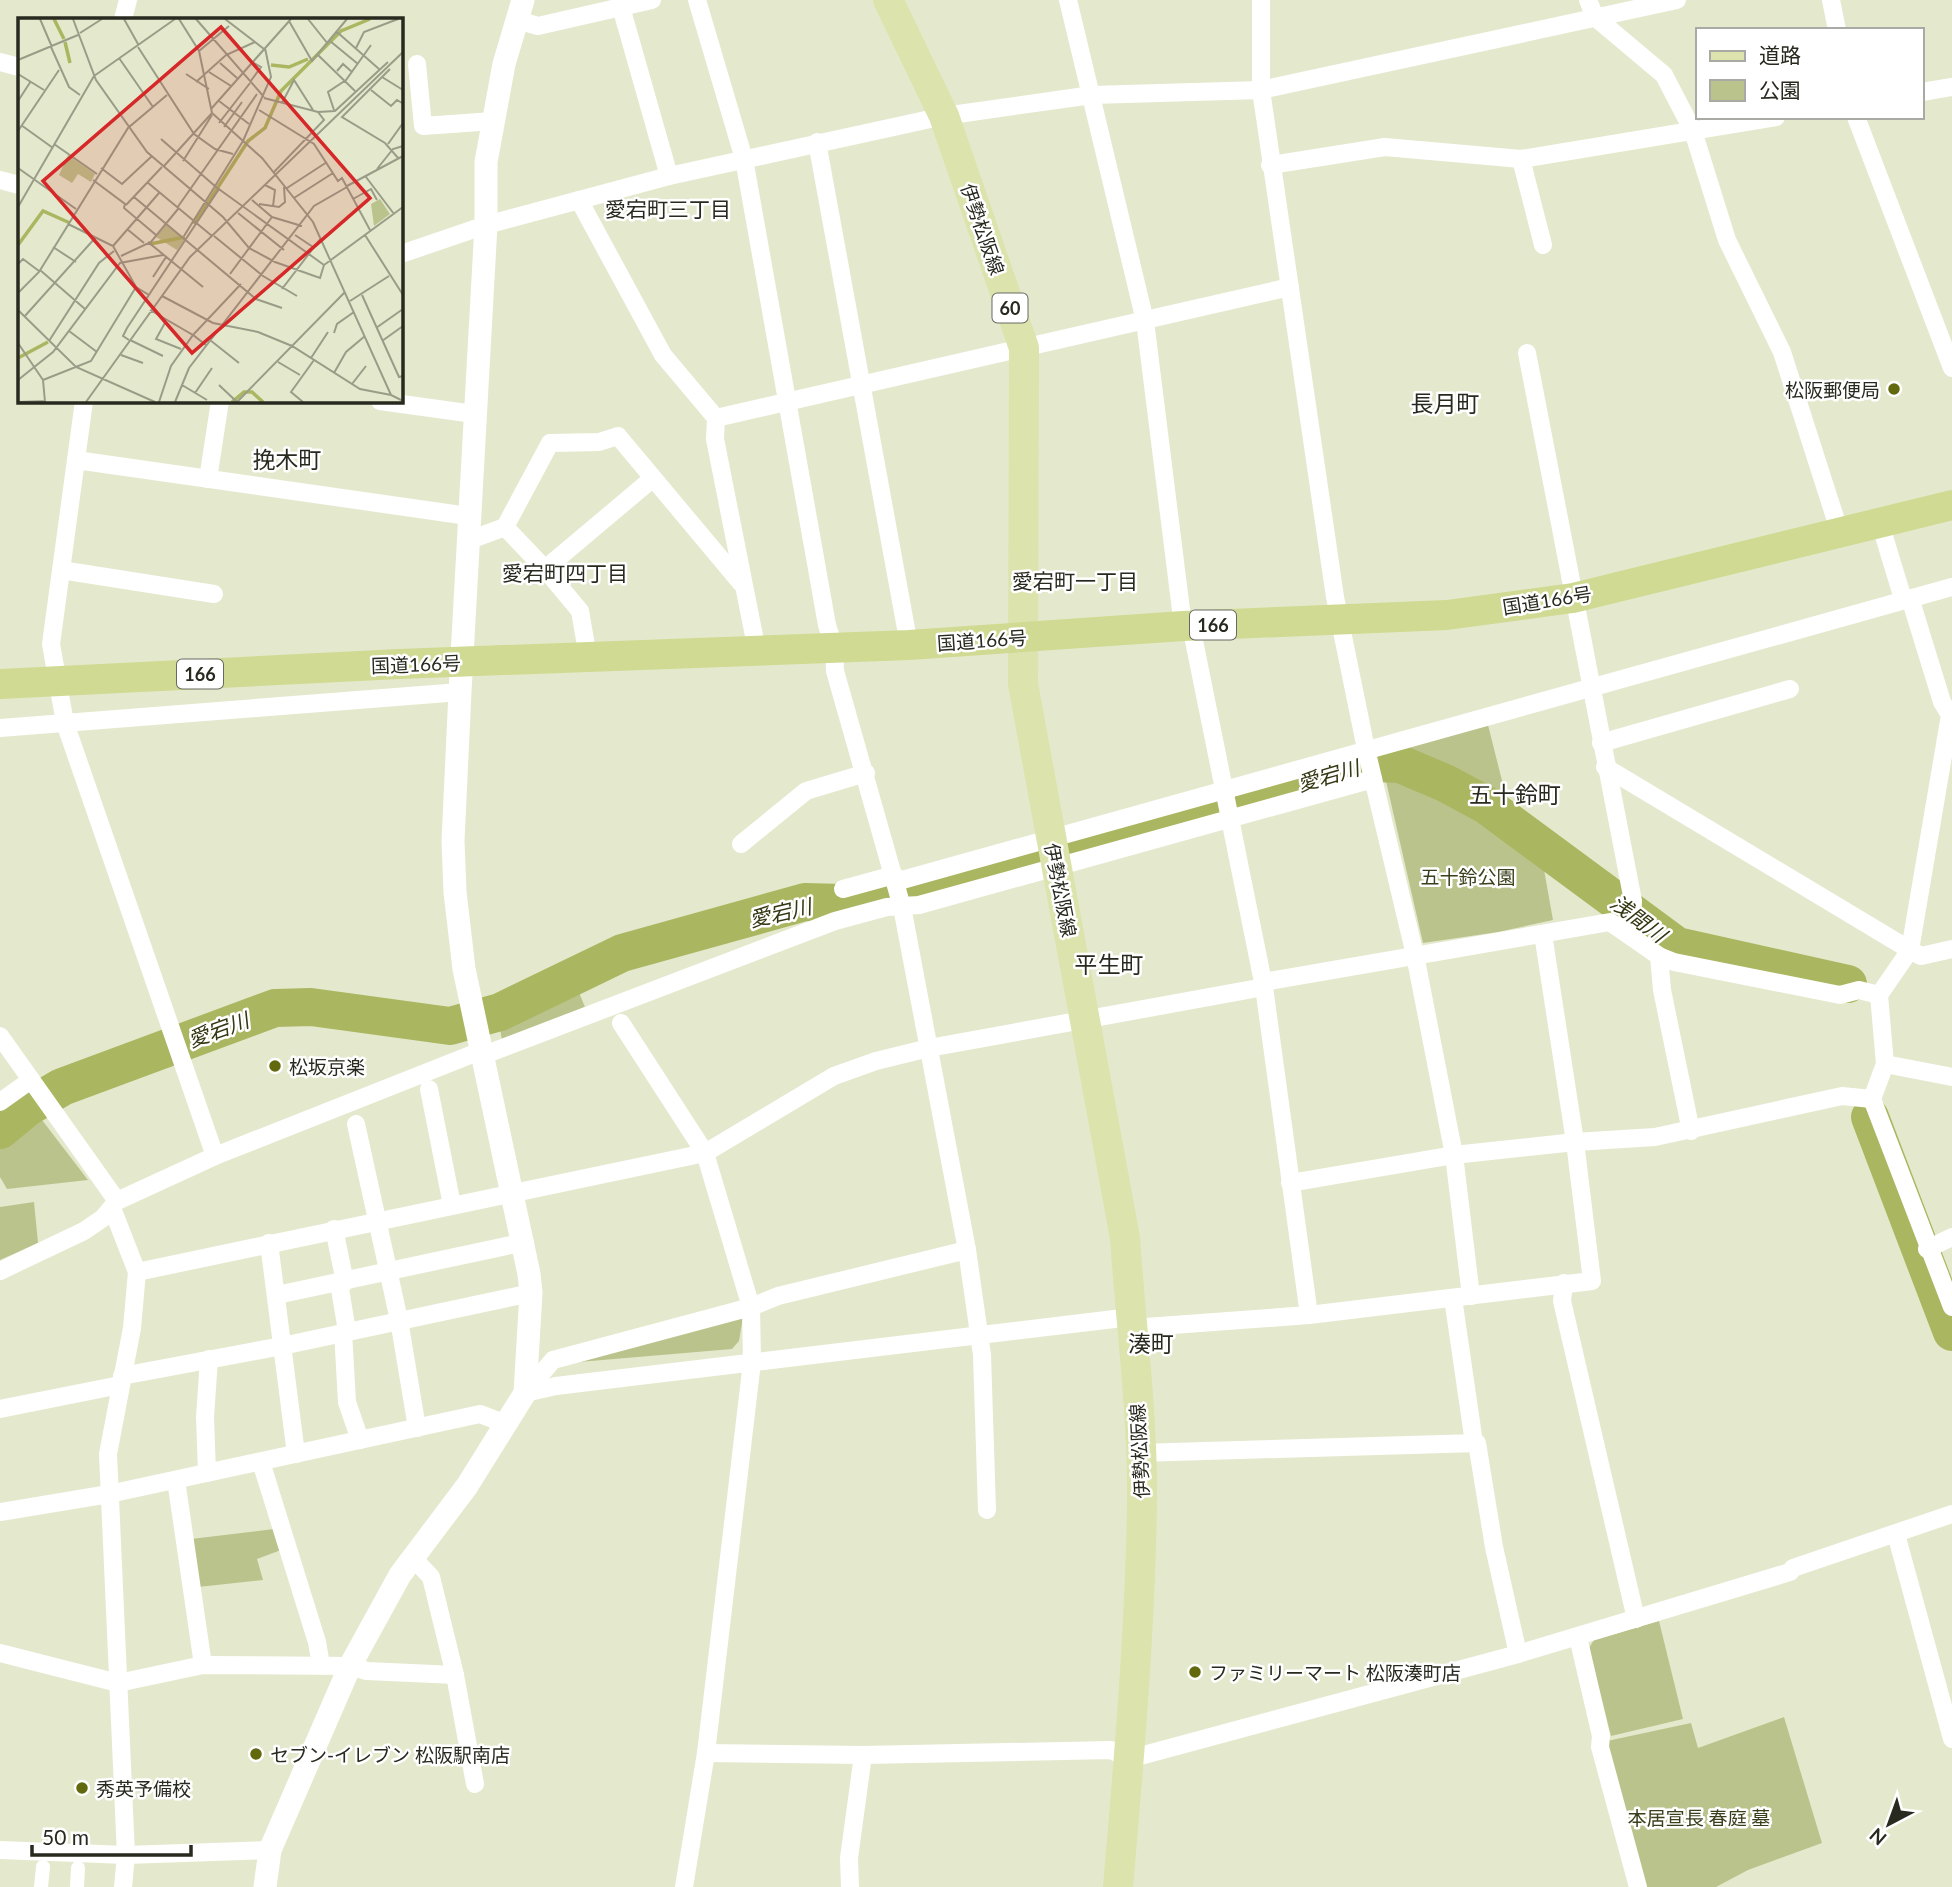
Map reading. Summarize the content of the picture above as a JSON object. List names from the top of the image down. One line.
{"streets":{"highway":["国道166号","166"],"main road":["伊勢松阪線","60"]},"crossings":[["伊勢松阪線","国道166号"]],"districts":["愛宕町三丁目","長月町","挽木町","愛宕町四丁目","愛宕町一丁目","五十鈴町","平生町","湊町"],"water":["愛宕川","浅間川"],"parks":["五十鈴公園","本居宣長 春庭 墓"],"places":["松阪郵便局","松坂京楽","ファミリーマート 松阪湊町店","セブン-イレブン 松阪駅南店","秀英予備校"],"legend":["道路","公園"],"scale_bar":"50 m","north":"bottom left"}
